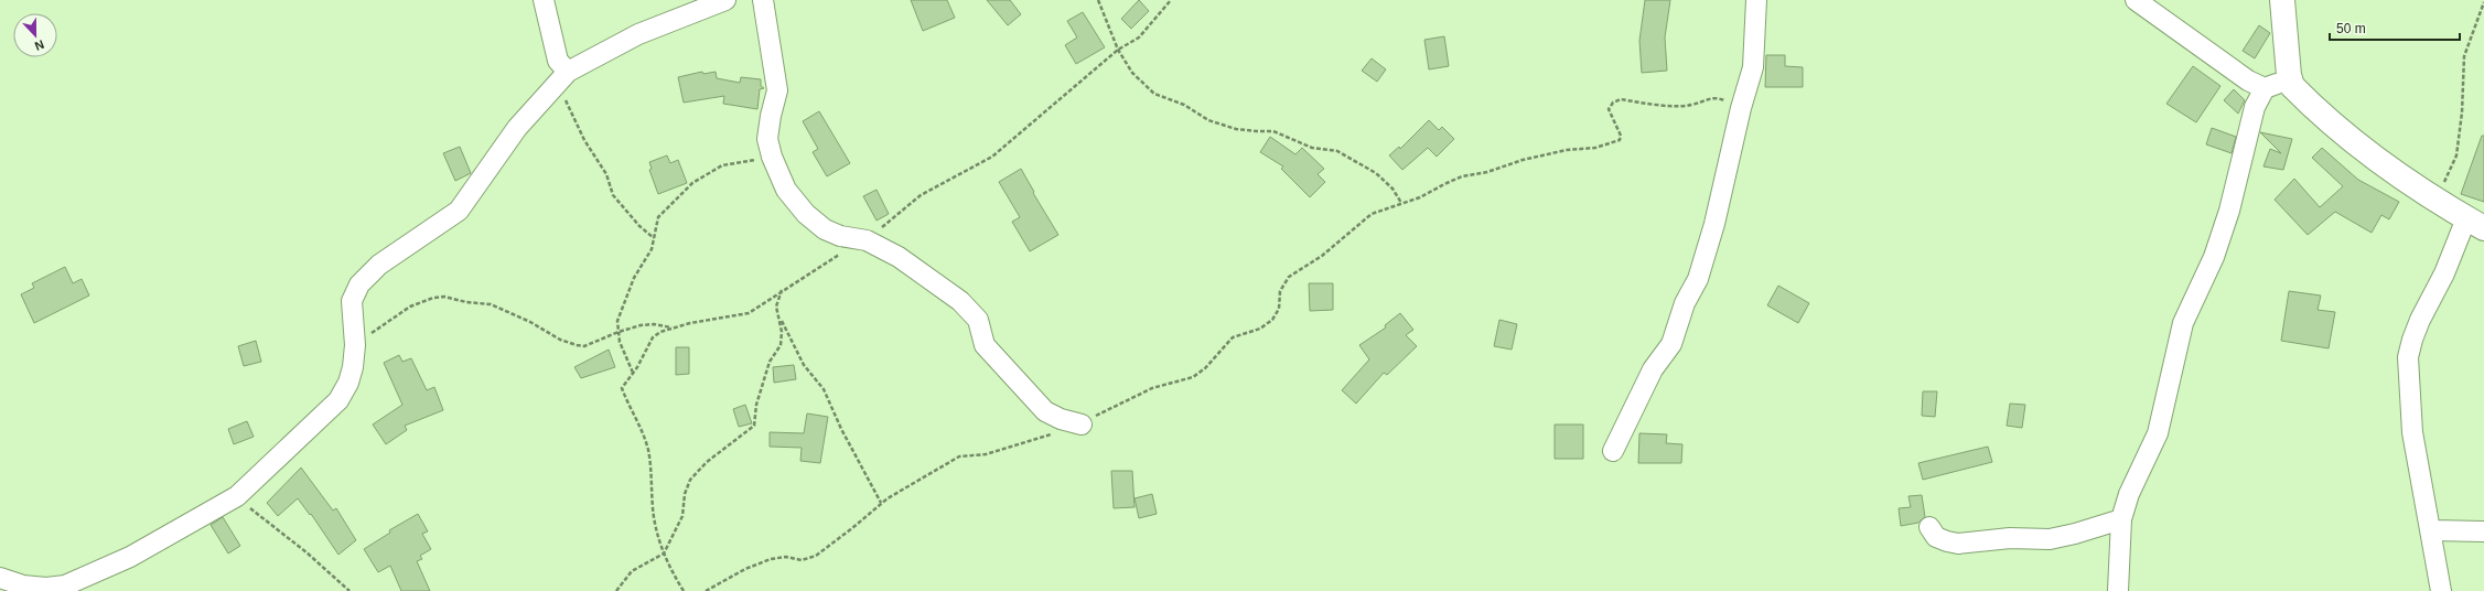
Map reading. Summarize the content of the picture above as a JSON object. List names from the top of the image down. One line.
{"scale_bar":"50 m","north":"bottom"}
